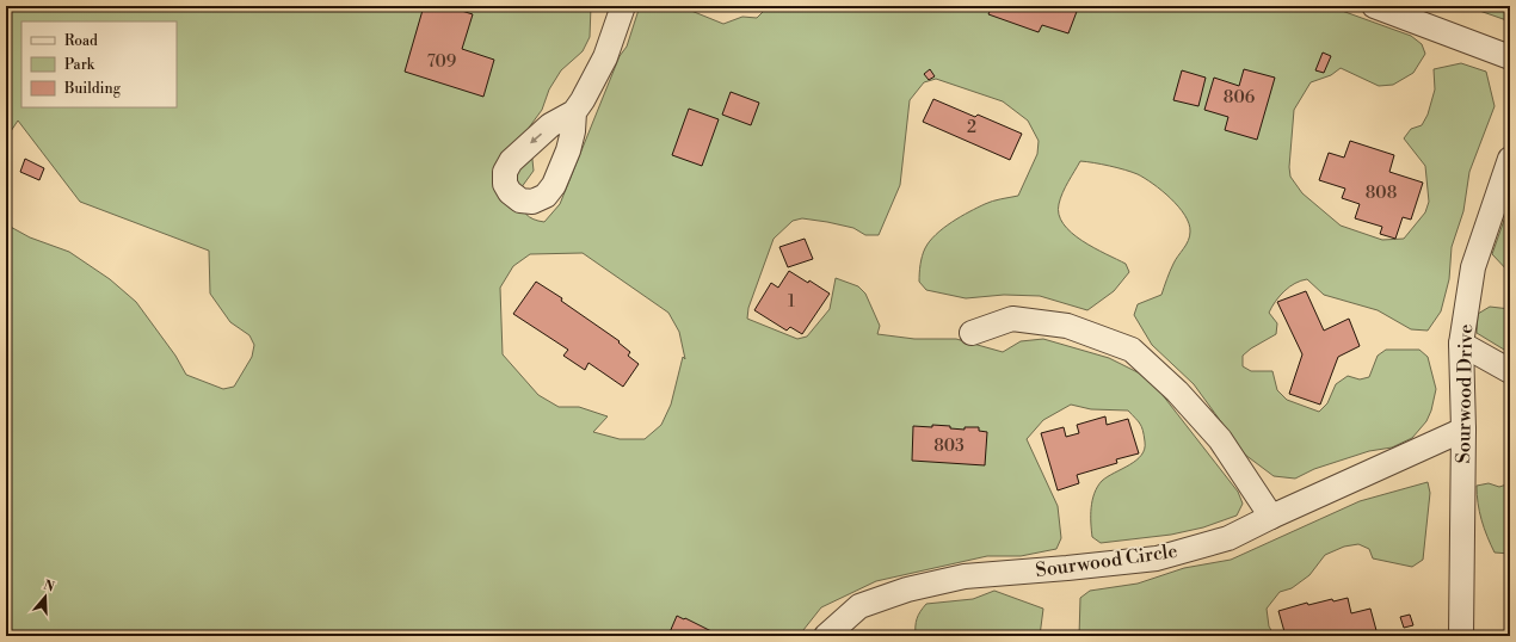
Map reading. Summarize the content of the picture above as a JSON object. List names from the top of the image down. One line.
{"streets":{"street":["Sourwood Drive","Sourwood Circle"]},"crossings":[["Sourwood Drive","Sourwood Circle"]],"house_numbers":["709","806","2","808","1","803"],"legend":["Road","Park","Building"],"north":"top"}
